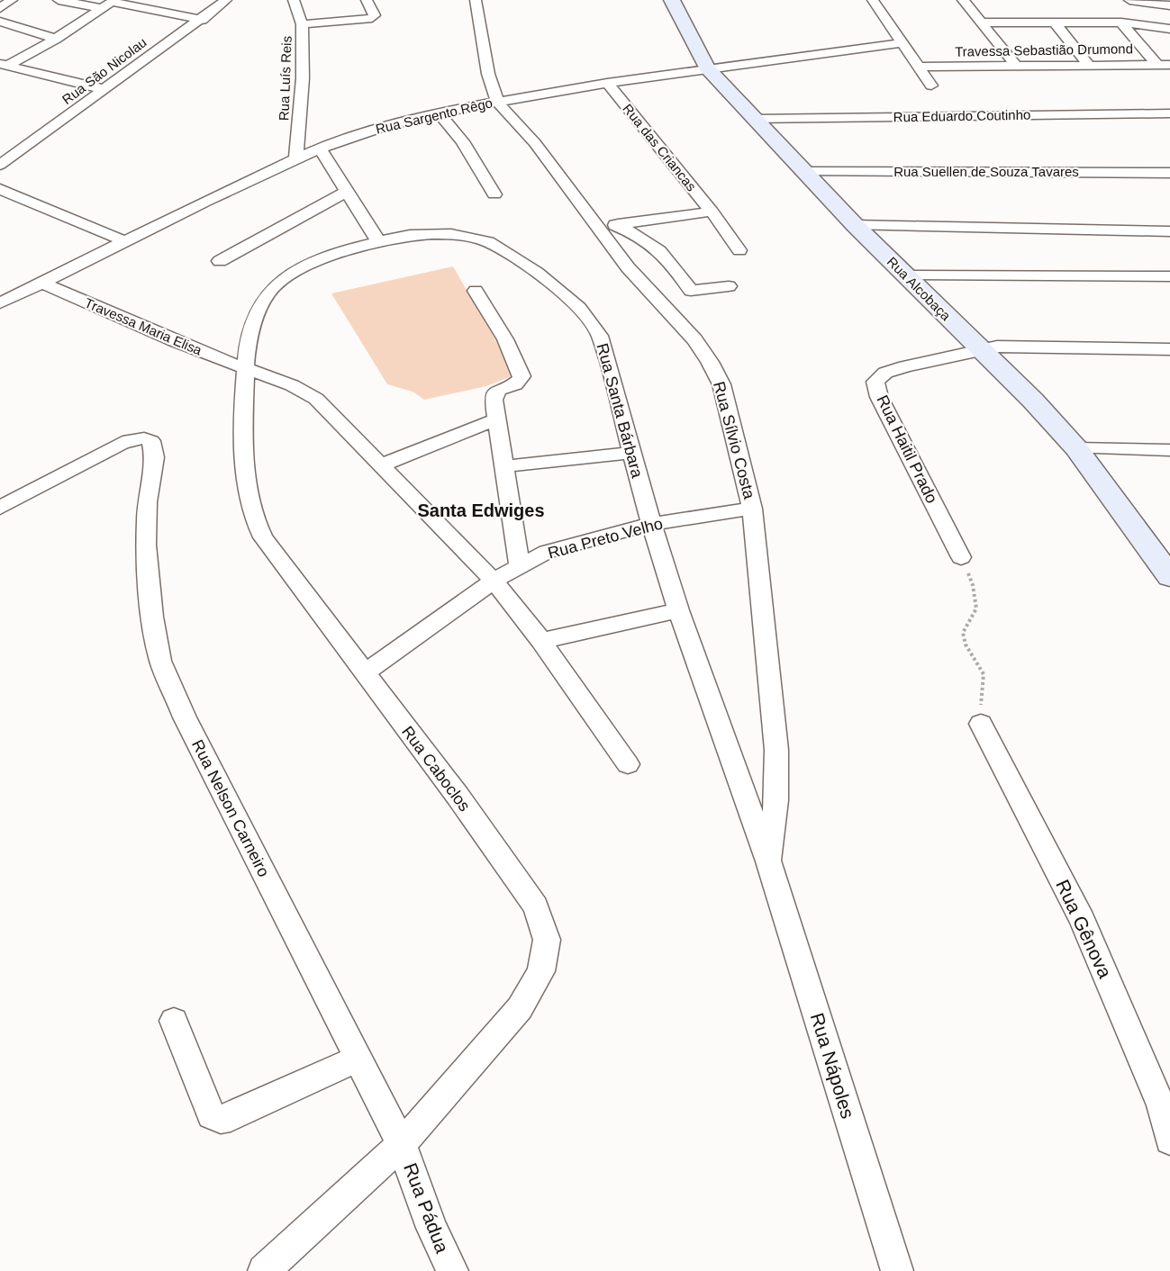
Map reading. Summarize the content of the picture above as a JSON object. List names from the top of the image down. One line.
{"streets":{"main road":["Rua Alcobaça"],"street":["Travessa Sebastião Drumond","Rua São Nicolau","Rua Luís Reis","Rua Sargento Rêgo","Rua Eduardo Coutinho","Rua das Criancas","Rua Suellen de Souza Tavares","Travessa Maria Elisa","Rua Santa Bárbara","Rua Sílvio Costa","Rua Haitil Prado","Rua Preto Velho","Rua Caboclos","Rua Nelson Carneiro","Rua Gênova","Rua Nápoles","Rua Pádua"]},"crossings":[["Rua Luís Reis","Rua Sargento Rêgo"],["Rua Sargento Rêgo","Rua das Criancas"],["Rua Sargento Rêgo","Rua Alcobaça"],["Rua Sargento Rêgo","Travessa Maria Elisa"],["Rua Sargento Rêgo","Rua Sílvio Costa"],["Rua Eduardo Coutinho","Rua Alcobaça"],["Rua das Criancas","Rua Sílvio Costa"],["Rua Suellen de Souza Tavares","Rua Alcobaça"],["Rua Alcobaça","Rua Haitil Prado"],["Travessa Maria Elisa","Rua Santa Bárbara"],["Travessa Maria Elisa","Rua Preto Velho"],["Travessa Maria Elisa","Rua Caboclos"],["Rua Santa Bárbara","Rua Sílvio Costa"],["Rua Santa Bárbara","Rua Preto Velho"],["Rua Santa Bárbara","Rua Caboclos"],["Rua Santa Bárbara","Rua Nápoles"],["Rua Sílvio Costa","Rua Preto Velho"],["Rua Sílvio Costa","Rua Nápoles"],["Rua Preto Velho","Rua Caboclos"],["Rua Caboclos","Rua Nelson Carneiro"],["Rua Caboclos","Rua Pádua"],["Rua Nelson Carneiro","Rua Pádua"]],"districts":["Santa Edwiges"]}
